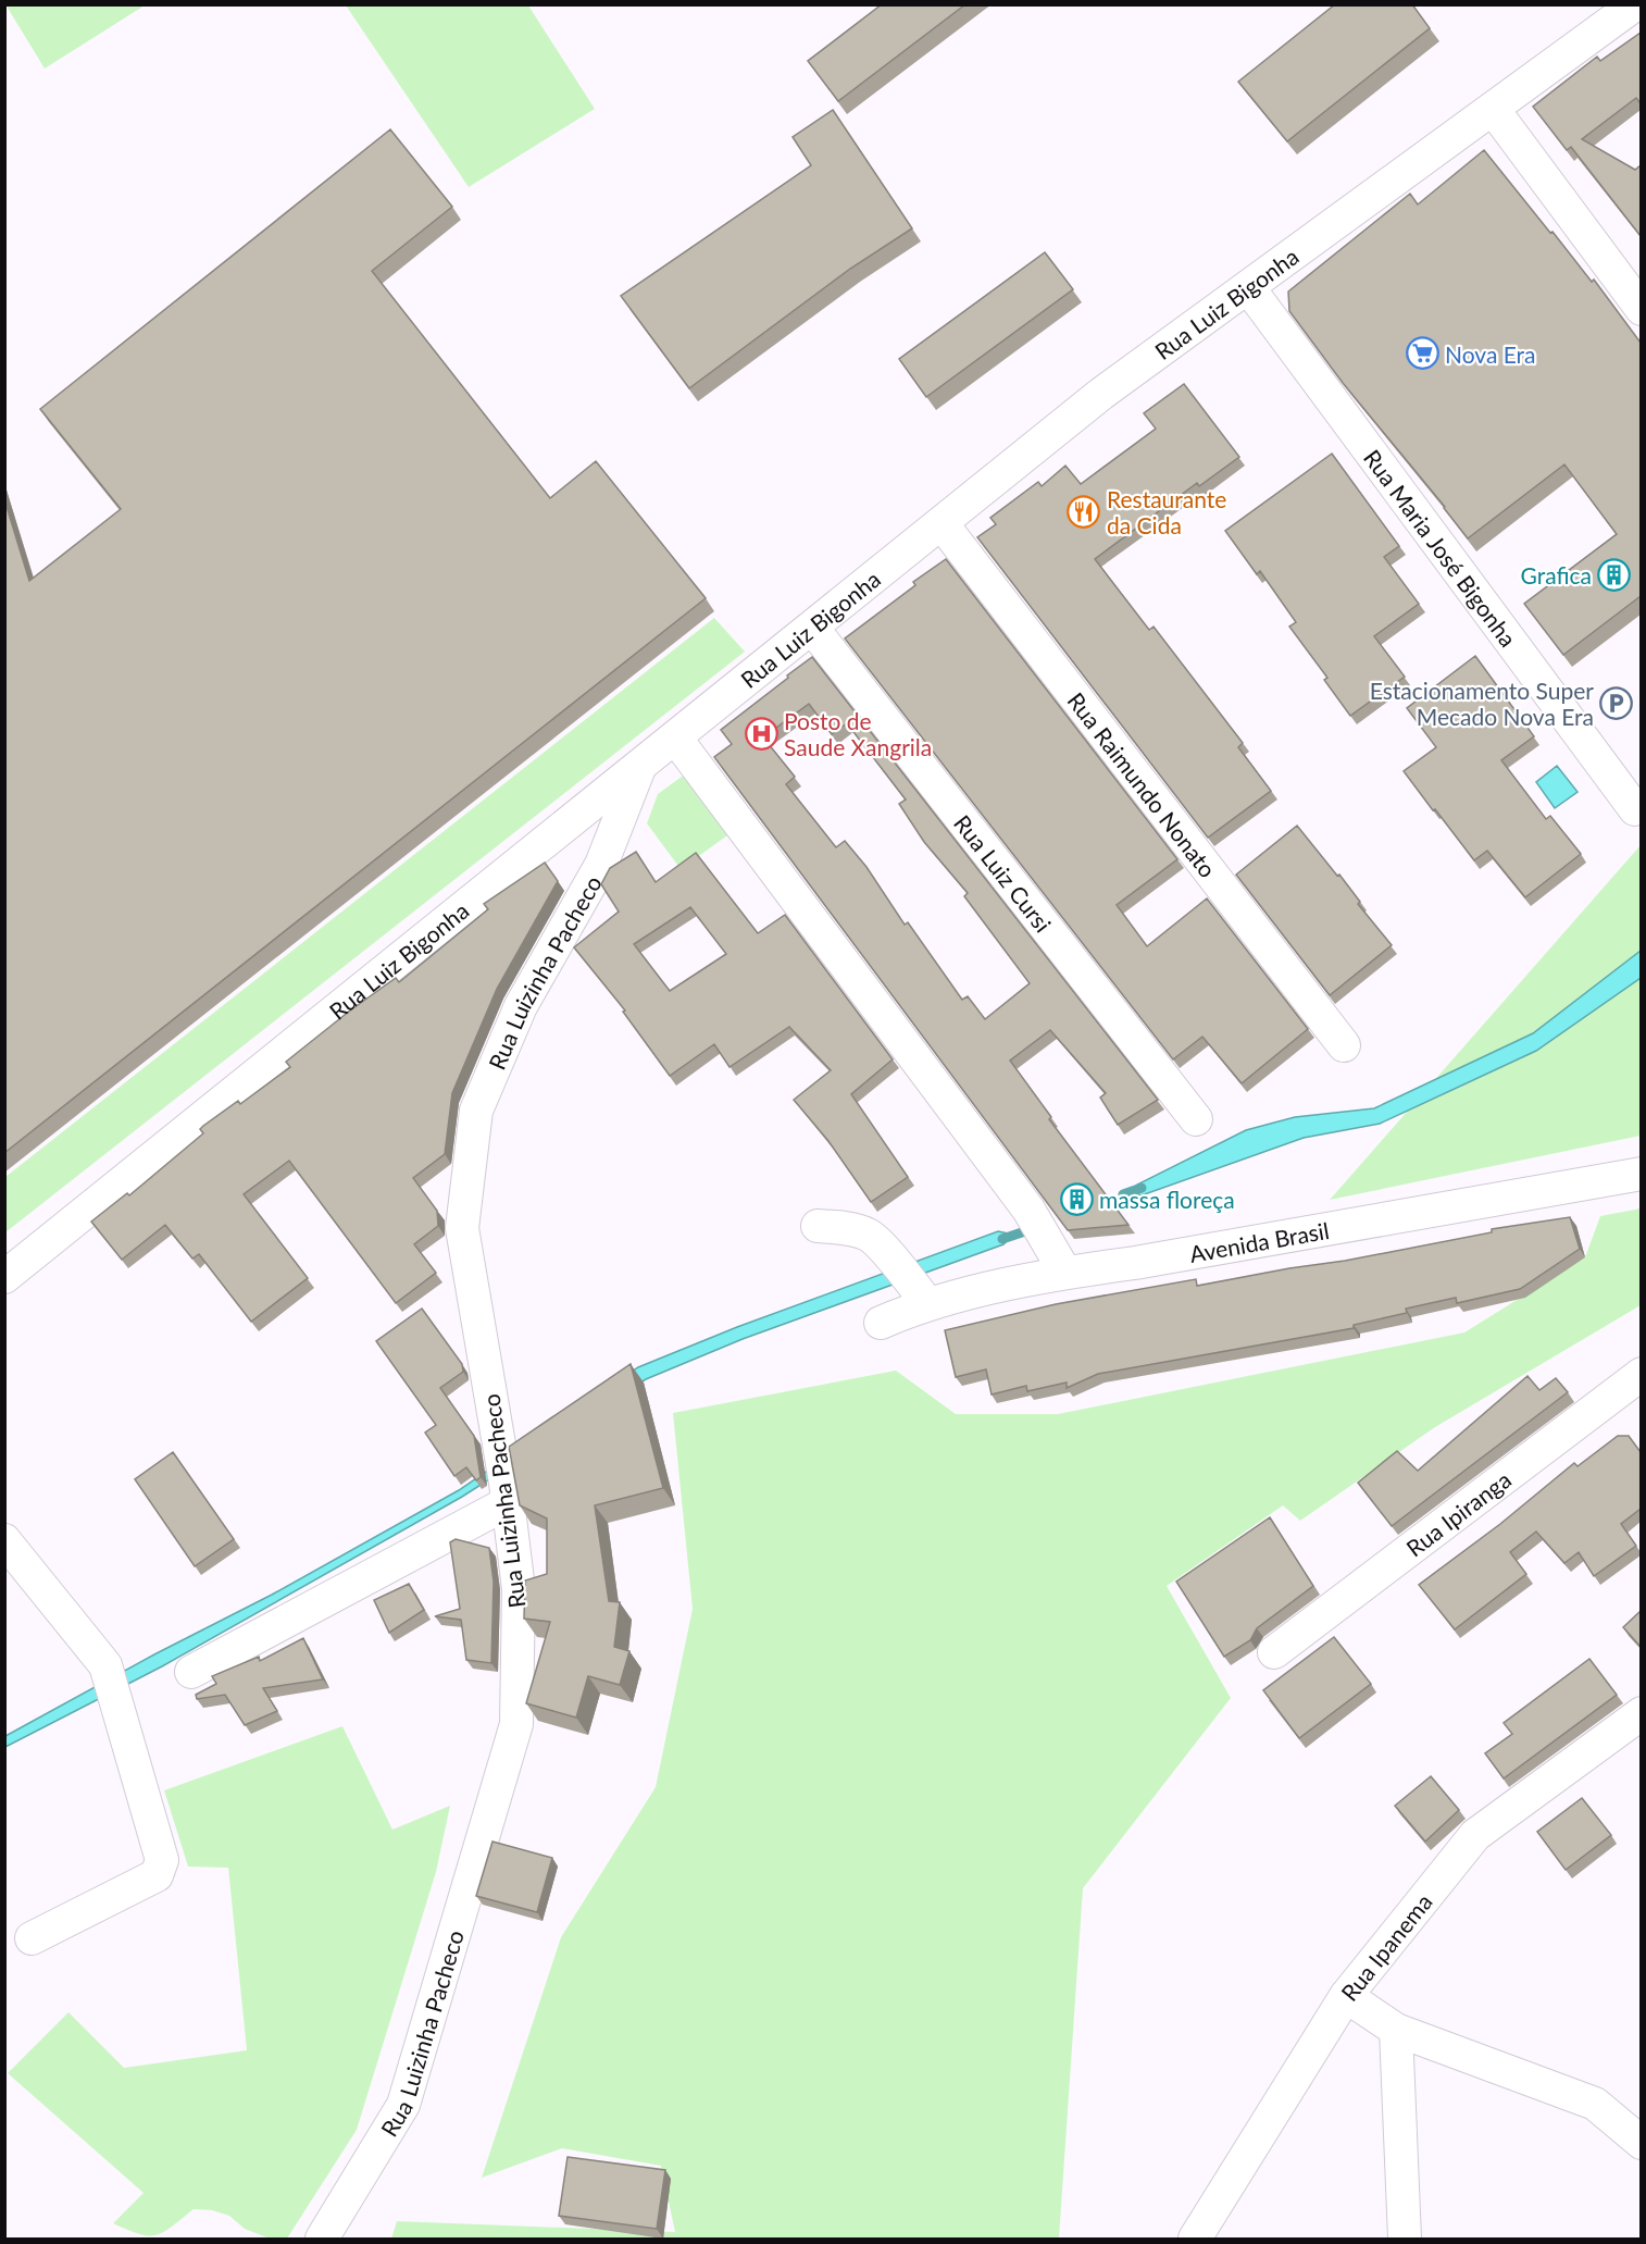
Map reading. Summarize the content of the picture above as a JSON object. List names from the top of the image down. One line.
{"streets":{"street":["Rua Luiz Bigonha","Rua Maria José Bigonha","Rua Raimundo Nonato","Rua Luiz Cursi","Rua Luizinha Pacheco","Avenida Brasil","Rua Ipiranga","Rua Ipanema"]},"crossings":[["Rua Luiz Bigonha","Rua Maria José Bigonha"],["Rua Luiz Bigonha","Rua Raimundo Nonato"],["Rua Luiz Bigonha","Rua Luiz Cursi"],["Rua Luiz Bigonha","Rua Luizinha Pacheco"]],"places":{"supermarket":["Nova Era"],"restaurant":["Restaurante da Cida"],"building":["Grafica","massa floreça"],"parking":["Estacionamento Super Mecado Nova Era"],"hospital":["Posto de Saude Xangrila"]}}
